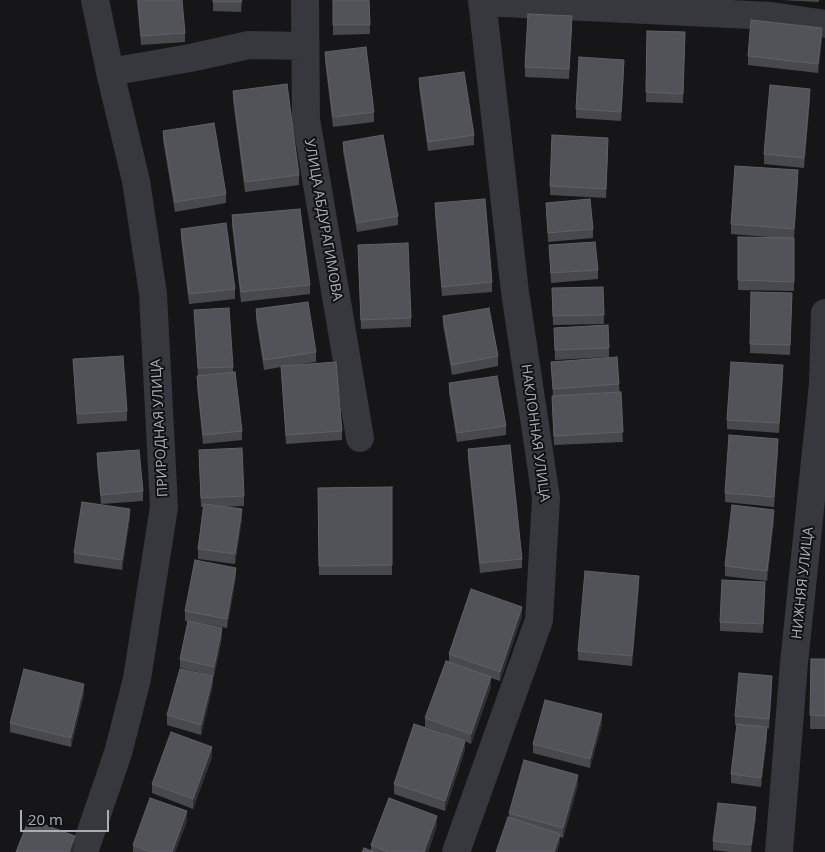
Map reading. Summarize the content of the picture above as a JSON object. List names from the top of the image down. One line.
{"streets":{"street":["УЛИЦА АБДУРАГИМОВА","ПРИРОДНАЯ УЛИЦА","НАКЛОННАЯ УЛИЦА","НИЖНЯЯ УЛИЦА"]},"scale_bar":"20 m"}
